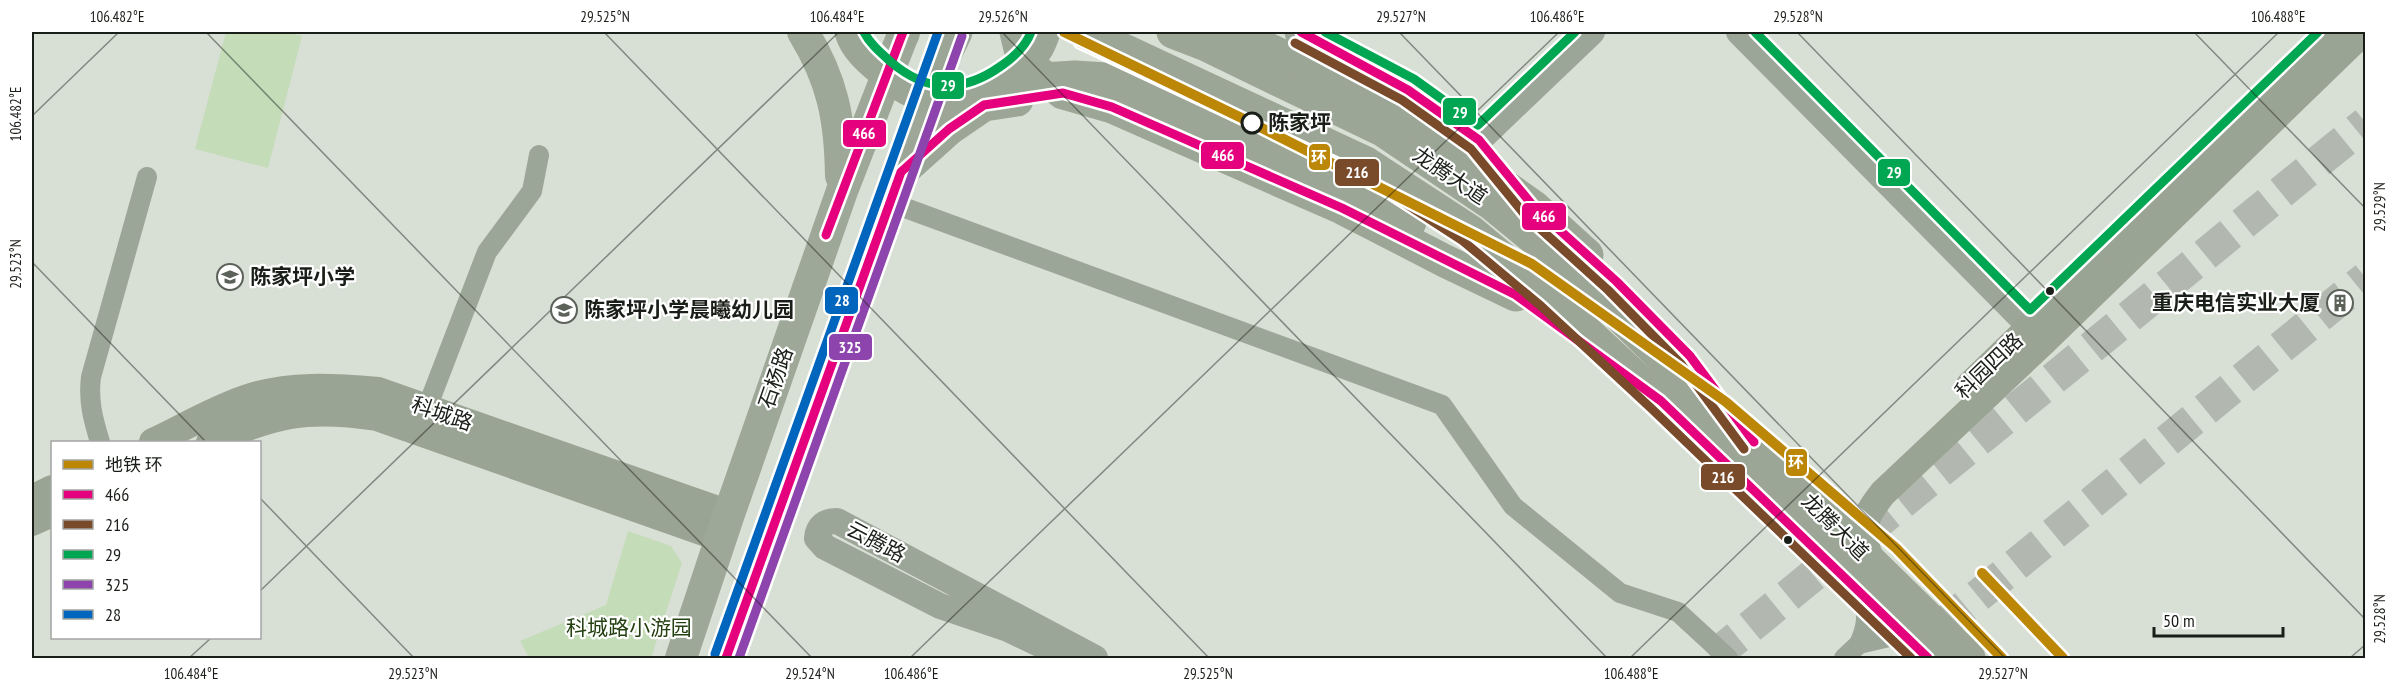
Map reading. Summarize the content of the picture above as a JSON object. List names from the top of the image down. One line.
{"streets":{"highway":["龙腾大道"],"main road":["科园四路","石杨路","科城路"],"street":["云腾路"]},"crossings":[["龙腾大道","科园四路"],["石杨路","科城路"]],"parks":["科城路小游园"],"places":{"other":["陈家坪"],"school or university":["陈家坪小学","陈家坪小学晨曦幼儿园"],"building":["重庆电信实业大厦"]},"lines":["metro line 环","transit line 466","transit line 29","transit line 28","transit line 325","transit line 216"],"legend":["地铁 环","466","216","29","325","28"],"scale_bar":"50 m","coordinates":["106.482°E","29.525°N","106.484°E","29.526°N","29.527°N","106.486°E","29.528°N","106.488°E","29.529°N","29.523°N","29.524°N"]}
